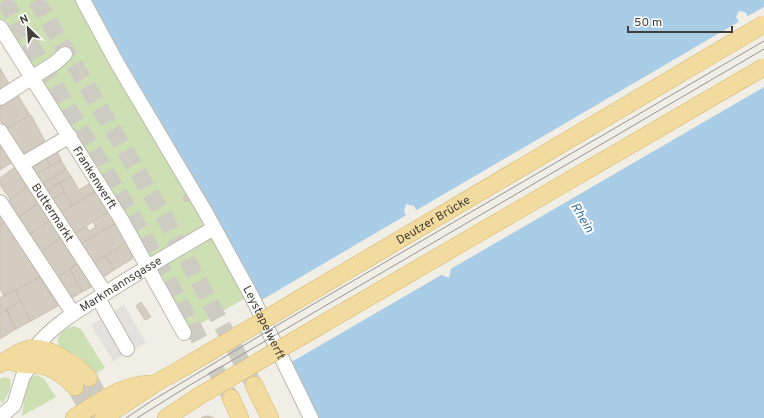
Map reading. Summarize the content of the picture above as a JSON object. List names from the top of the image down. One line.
{"streets":{"main road":["Deutzer Brücke"],"street":["Frankenwerft","Buttermarkt","Markmannsgasse","Leystapelwerft"]},"crossings":[["Frankenwerft","Markmannsgasse"],["Buttermarkt","Markmannsgasse"],["Markmannsgasse","Leystapelwerft"]],"water":["Rhein"],"scale_bar":"50 m","north":"top left"}
